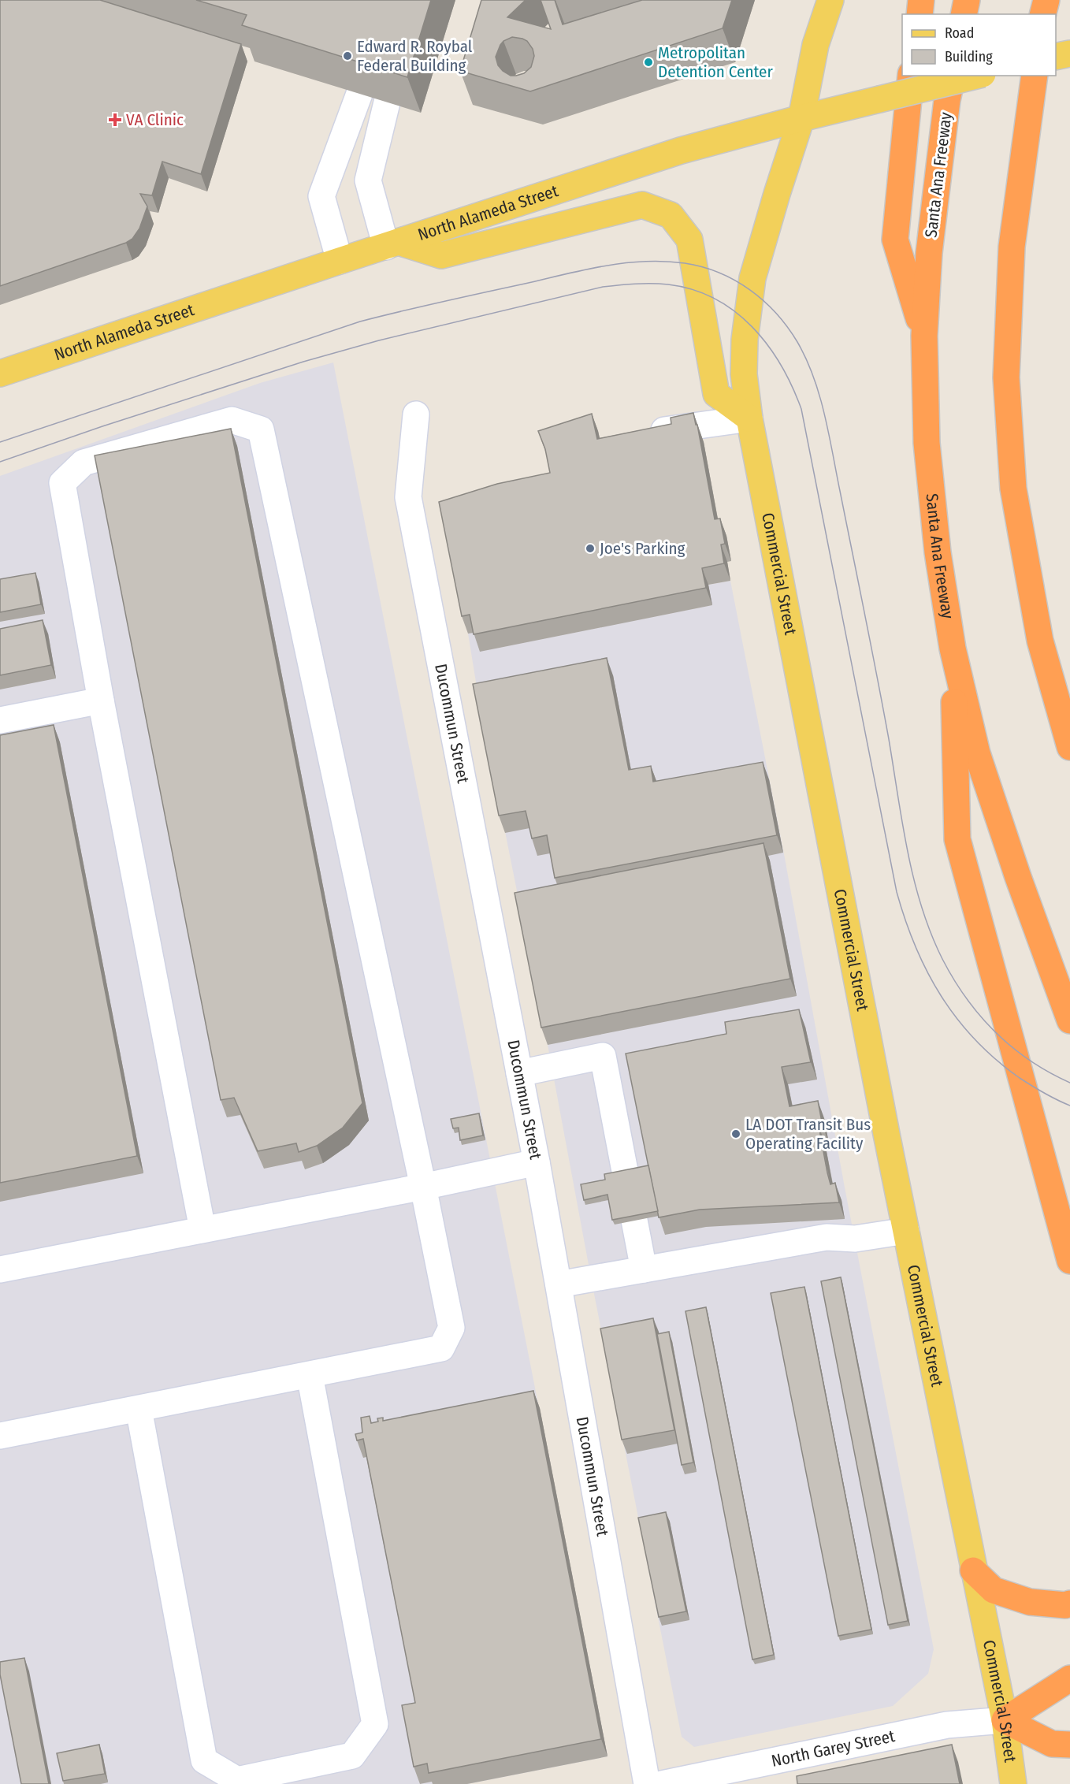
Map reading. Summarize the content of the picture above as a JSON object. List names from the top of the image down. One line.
{"streets":{"highway":["Santa Ana Freeway"],"main road":["North Alameda Street","Commercial Street"],"street":["Ducommun Street","North Garey Street"]},"crossings":[["North Alameda Street","Commercial Street"],["Commercial Street","North Garey Street"]],"places":{"other":["Edward R. Roybal Federal Building","Metropolitan Detention Center","Joe's Parking","LA DOT Transit Bus Operating Facility"],"health":["VA Clinic"]},"legend":["Road","Building"]}
